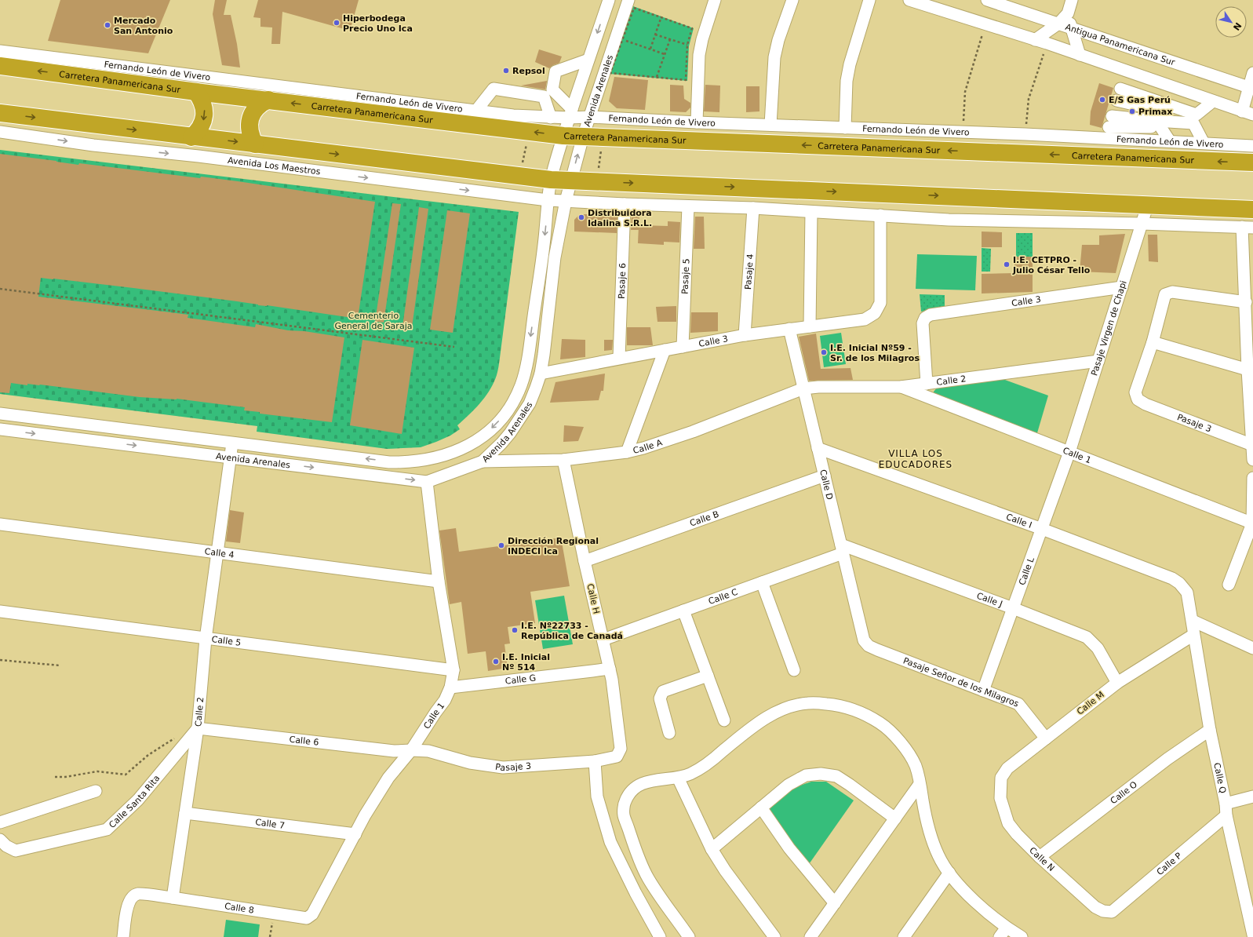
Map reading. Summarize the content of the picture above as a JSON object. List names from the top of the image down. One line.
{"streets":{"highway":["Carretera Panamericana Sur"],"street":["Antigua Panamericana Sur","Fernando León de Vivero","Avenida Arenales","Avenida Los Maestros","Pasaje 4","Pasaje 5","Pasaje 6","Calle 3","Pasaje Virgen de Chapi","Calle 2","Pasaje 3","Calle A","Calle 1","Calle D","Calle B","Calle I","Calle 4","Calle L","Calle C","Calle H","Calle J","Calle 5","Calle G","Pasaje Señor de los Milagros","Calle M","Calle 6","Calle Q","Calle O","Calle Santa Rita","Calle 7","Calle N","Calle P","Calle 8"]},"crossings":[["Fernando León de Vivero","Avenida Arenales"],["Carretera Panamericana Sur","Avenida Arenales"],["Avenida Arenales","Avenida Los Maestros"],["Avenida Arenales","Calle 3"],["Avenida Arenales","Calle 2"],["Avenida Arenales","Calle A"],["Avenida Arenales","Calle 1"],["Pasaje 4","Calle 3"],["Pasaje 5","Calle 3"],["Pasaje 6","Calle 3"],["Calle 3","Pasaje Virgen de Chapi"],["Calle 3","Calle 2"],["Calle 3","Calle D"],["Pasaje Virgen de Chapi","Calle 2"],["Pasaje Virgen de Chapi","Calle 1"],["Pasaje Virgen de Chapi","Calle L"],["Calle 2","Calle A"],["Calle 2","Calle 1"],["Calle 2","Calle D"],["Calle 2","Calle 4"],["Calle 2","Calle 5"],["Calle 2","Calle 6"],["Calle 2","Calle Santa Rita"],["Calle 2","Calle 7"],["Calle 2","Calle 8"],["Pasaje 3","Calle 1"],["Pasaje 3","Calle H"],["Pasaje 3","Calle 6"],["Calle A","Calle D"],["Calle A","Calle H"],["Calle 1","Calle 4"],["Calle 1","Calle L"],["Calle 1","Calle 5"],["Calle 1","Calle G"],["Calle 1","Calle 6"],["Calle 1","Calle 7"],["Calle 1","Calle 8"],["Calle D","Calle B"],["Calle D","Calle I"],["Calle D","Calle C"],["Calle D","Calle J"],["Calle D","Pasaje Señor de los Milagros"],["Calle B","Calle H"],["Calle I","Calle L"],["Calle I","Calle Q"],["Calle L","Calle J"],["Calle L","Pasaje Señor de los Milagros"],["Calle C","Calle H"],["Calle C","Calle J"],["Calle H","Calle G"],["Calle J","Calle M"],["Pasaje Señor de los Milagros","Calle M"],["Calle M","Calle Q"],["Calle M","Calle N"],["Calle 6","Calle Santa Rita"],["Calle Q","Calle O"],["Calle Q","Calle P"],["Calle O","Calle N"],["Calle N","Calle P"]],"one_way":["Avenida Los Maestros"],"districts":["VILLA LOS EDUCADORES"],"parks":["Cementerio General de Saraja"],"places":["Hiperbodega Precio Uno Ica","Mercado San Antonio","Repsol","E/S Gas Perú","Primax","Distribuidora Idalina S.R.L.","I.E. CETPRO - Julio César Tello","I.E. Inicial Nº59 - Sr. de los Milagros","Dirección Regional INDECI Ica","I.E. Nº22733 - República de Canadá","I.E. Inicial Nº 514"],"north":"bottom right"}
